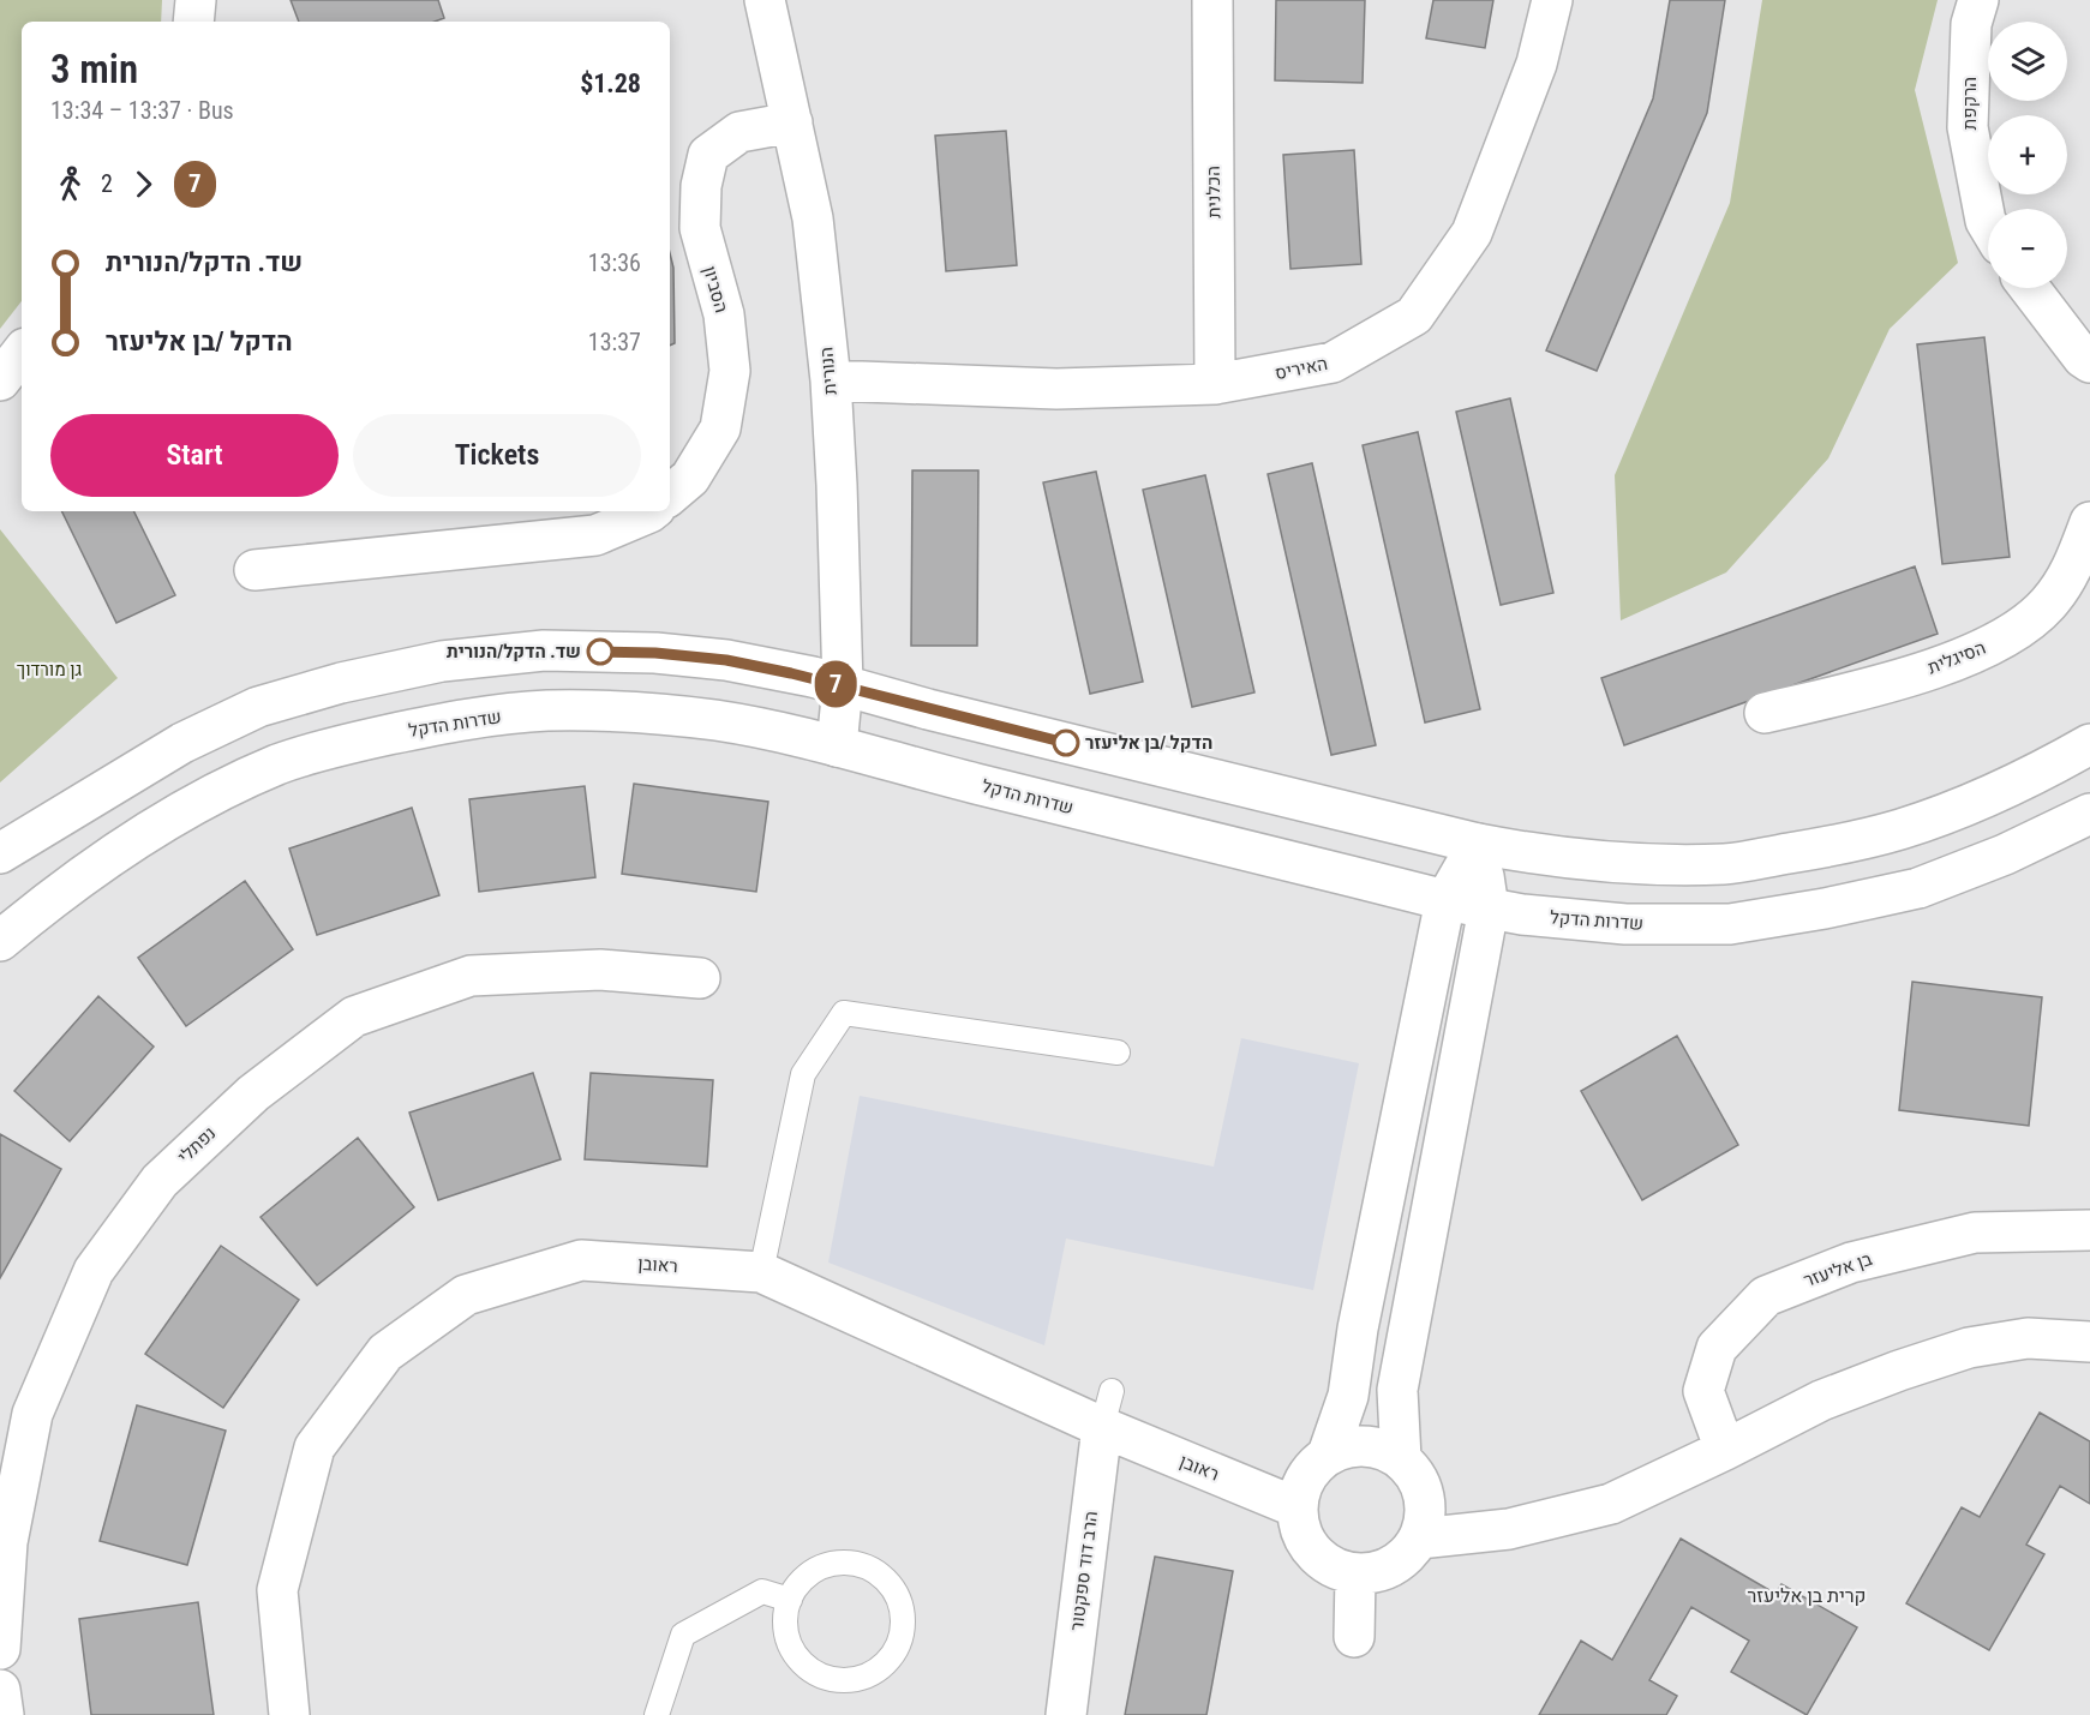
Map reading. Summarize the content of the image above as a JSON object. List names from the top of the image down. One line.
{"streets":{"street":["הרקפת","הכלנית","הסביון","האיריס","הנורית","הסיגלית","שדרות הדקל","נפתלי","ראובן","בן אליעזר","הרב דוד ספקטור"]},"crossings":[["הכלנית","האיריס"],["הסביון","הנורית"],["האיריס","הנורית"],["הנורית","שדרות הדקל"],["ראובן","הרב דוד ספקטור"]],"districts":["קרית בן אליעזר"],"parks":["גן מורדוך"],"places":["שד. הדקל/הנורית","הדקל /בן אליעזר"],"lines":["bus line 7"],"page":{"on_map":"7","map_buttons":["+","−"],"heading":["3 min","13:34 – 13:37 · Bus","$1.28"],"legs":["2","7"],"list":[{"name":"שד. הדקל/הנורית","value":"13:36"},{"name":"הדקל /בן אליעזר","value":"13:37"}],"buttons":["Start","Tickets"]}}
